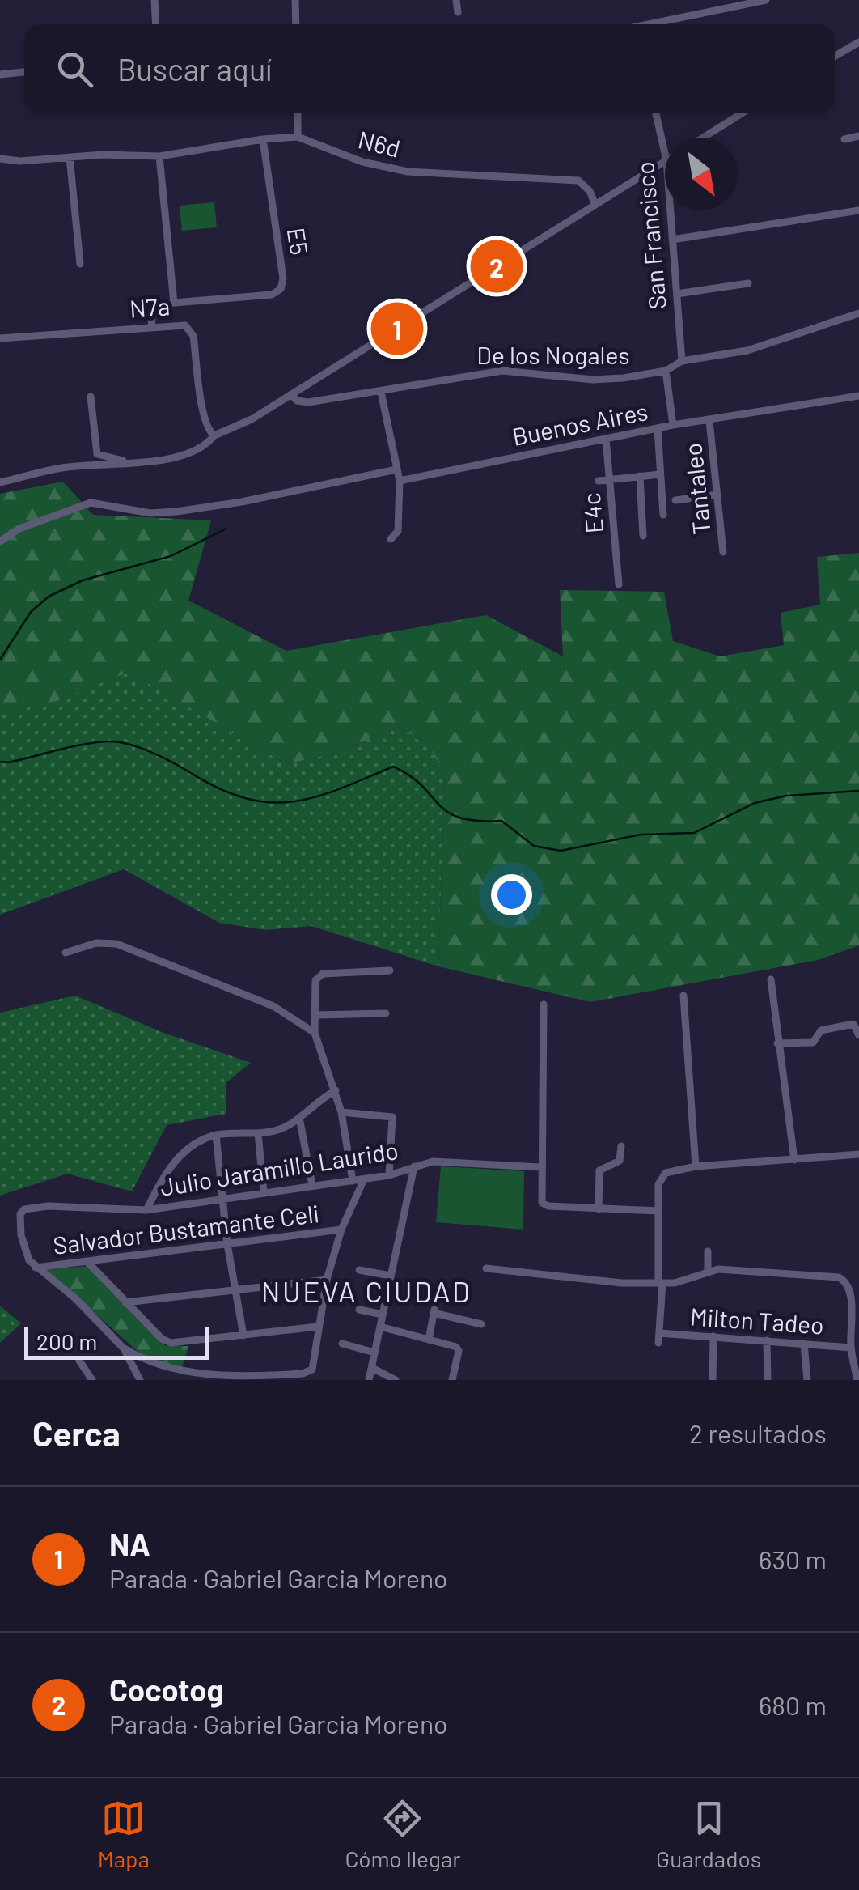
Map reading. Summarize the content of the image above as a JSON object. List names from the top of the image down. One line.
{"streets":{"street":["N6d","San Francisco","E5","N7a","De los Nogales","Buenos Aires","Tantaleo","E4c","Julio Jaramillo Laurido","Salvador Bustamante Celi","Milton Tadeo"]},"crossings":[["N6d","E5"],["San Francisco","De los Nogales"],["Buenos Aires","Tantaleo"],["Buenos Aires","E4c"],["Julio Jaramillo Laurido","Salvador Bustamante Celi"]],"districts":["NUEVA CIUDAD"],"scale_bar":"200 m","north":"bottom right","page":{"search":"Buscar aquí","pins":["2","1"],"scale":"200 m","heading":["Cerca","2 resultados"],"list":[{"mark":"1","name":"NA","note":"Parada · Gabriel Garcia Moreno","value":"630 m"},{"mark":"2","name":"Cocotog","note":"Parada · Gabriel Garcia Moreno","value":"680 m"}],"nav":["Mapa","Cómo llegar","Guardados"]}}
